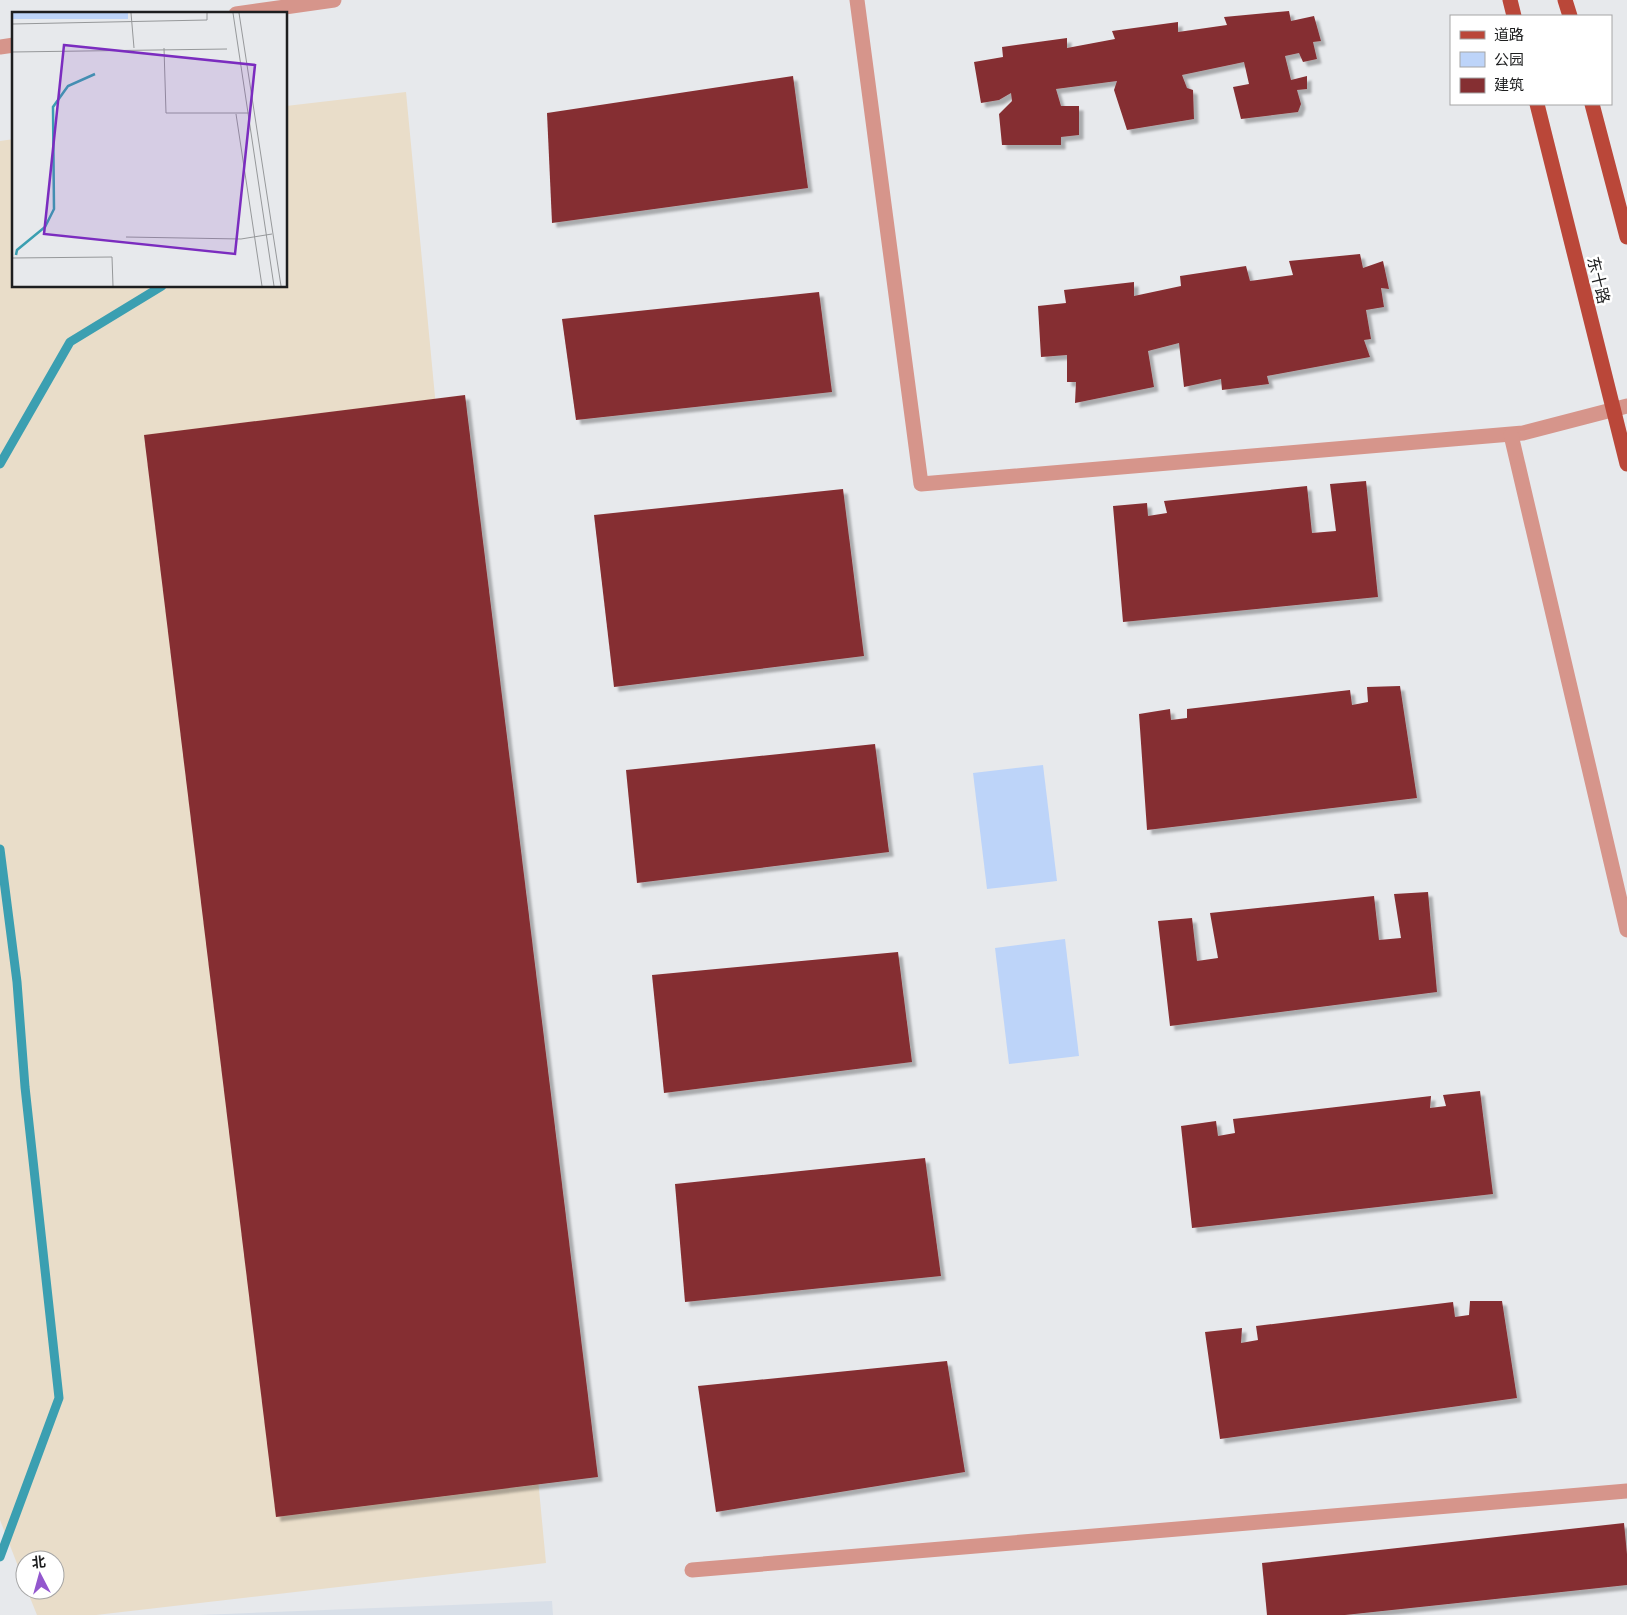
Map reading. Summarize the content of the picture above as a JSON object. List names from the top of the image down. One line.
{"streets":{"main road":["东十路"]},"legend":["道路","公园","建筑"],"north":"top"}
